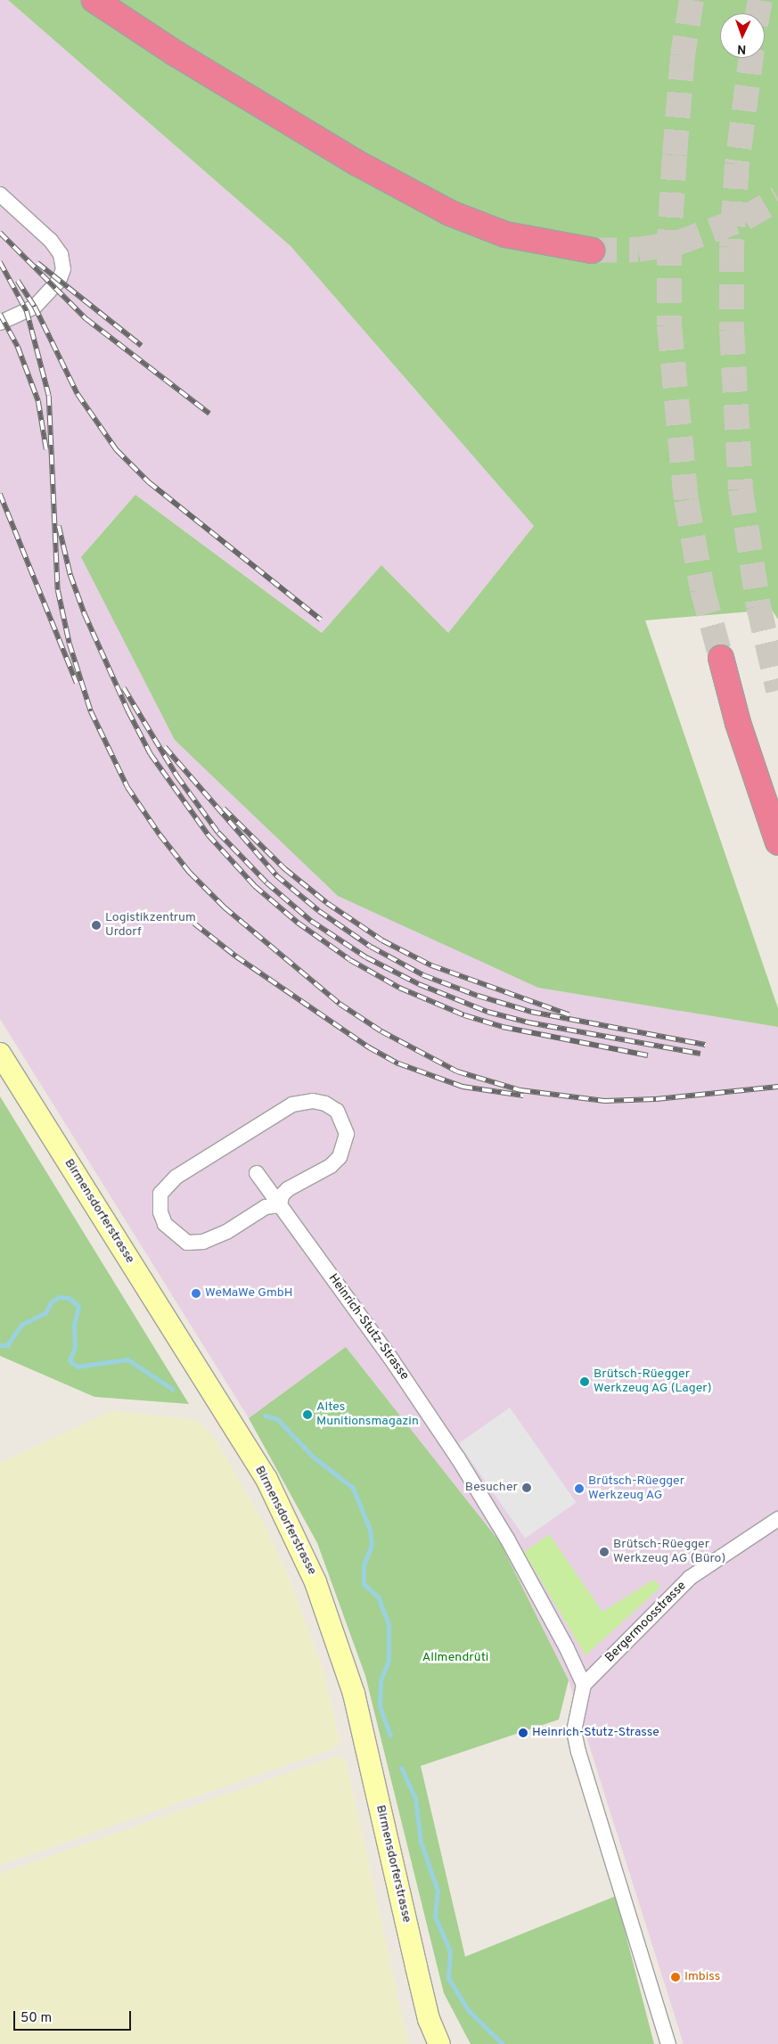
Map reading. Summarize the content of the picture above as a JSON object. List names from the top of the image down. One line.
{"streets":{"main road":["Birmensdorferstrasse"],"street":["Heinrich-Stutz-Strasse","Bergermoosstrasse"]},"crossings":[["Heinrich-Stutz-Strasse","Bergermoosstrasse"]],"parks":["Allmendrüti"],"places":["Logistikzentrum Urdorf","WeMaWe GmbH","Brütsch-Rüegger Werkzeug AG (Lager)","Altes Munitionsmagazin","Besucher","Brütsch-Rüegger Werkzeug AG","Brütsch-Rüegger Werkzeug AG (Büro)","Heinrich-Stutz-Strasse","Imbiss"],"scale_bar":"50 m","north":"bottom"}
